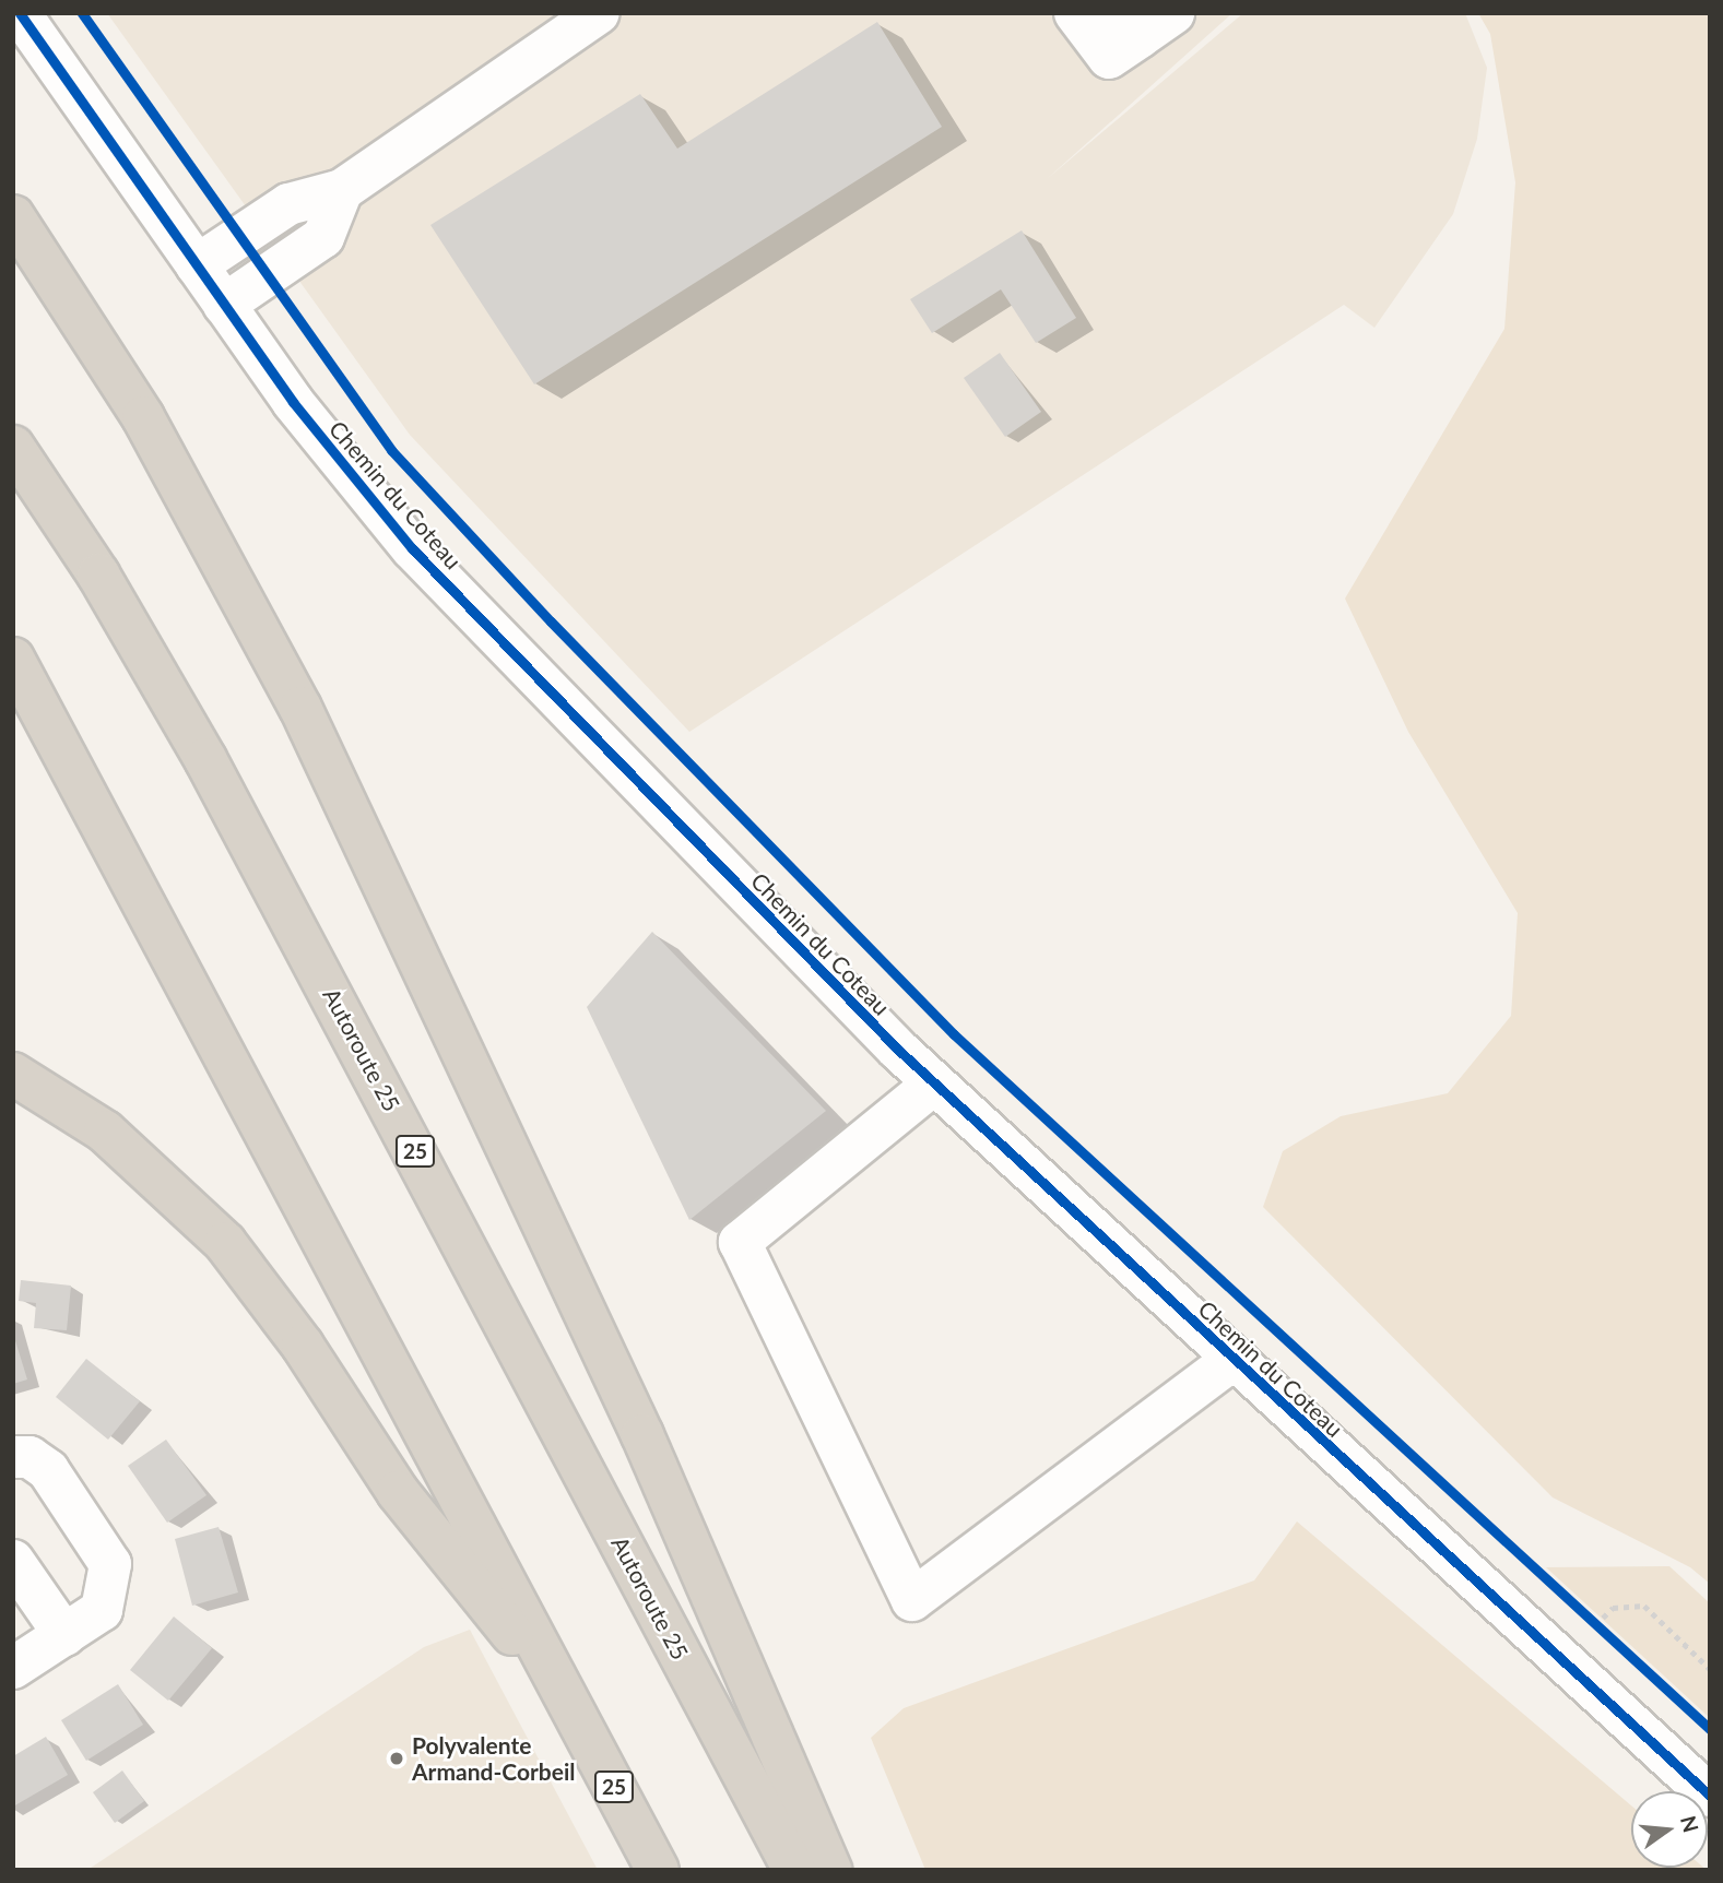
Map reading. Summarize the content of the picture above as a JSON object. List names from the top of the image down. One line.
{"streets":{"highway":["Autoroute 25","25"],"street":["Chemin du Coteau"]},"places":["Polyvalente Armand-Corbeil"],"north":"right"}
